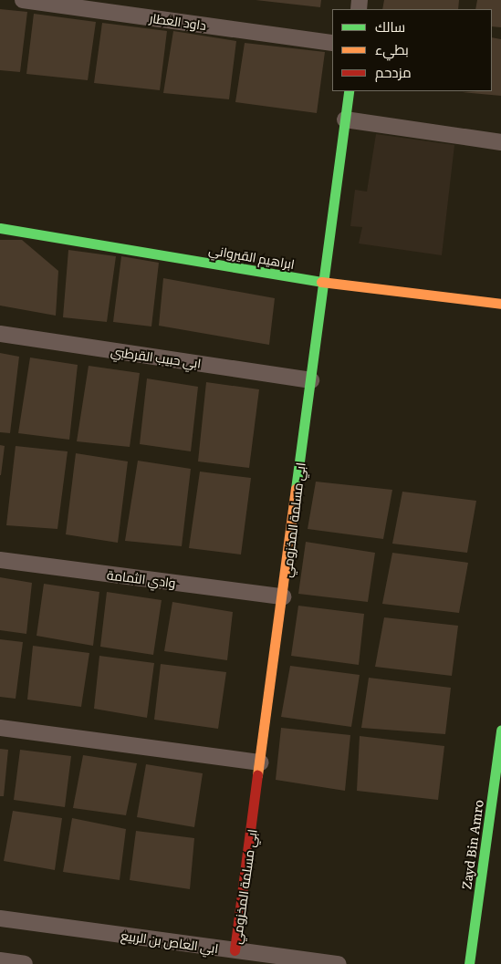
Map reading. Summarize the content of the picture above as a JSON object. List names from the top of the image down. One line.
{"streets":{"street":["داود العطار","ابراهيم القيرواني","ابي حبيب القرطبي","ابي مسلمة المخزومي","وادي الثمامة","Zayd Bin Amro","ابي العاص بن الربيع"]},"crossings":[["ابراهيم القيرواني","ابي مسلمة المخزومي"],["ابي حبيب القرطبي","ابي مسلمة المخزومي"],["ابي مسلمة المخزومي","وادي الثمامة"],["ابي مسلمة المخزومي","ابي العاص بن الربيع"]],"legend":["سالك","بطيء","مزدحم"]}
